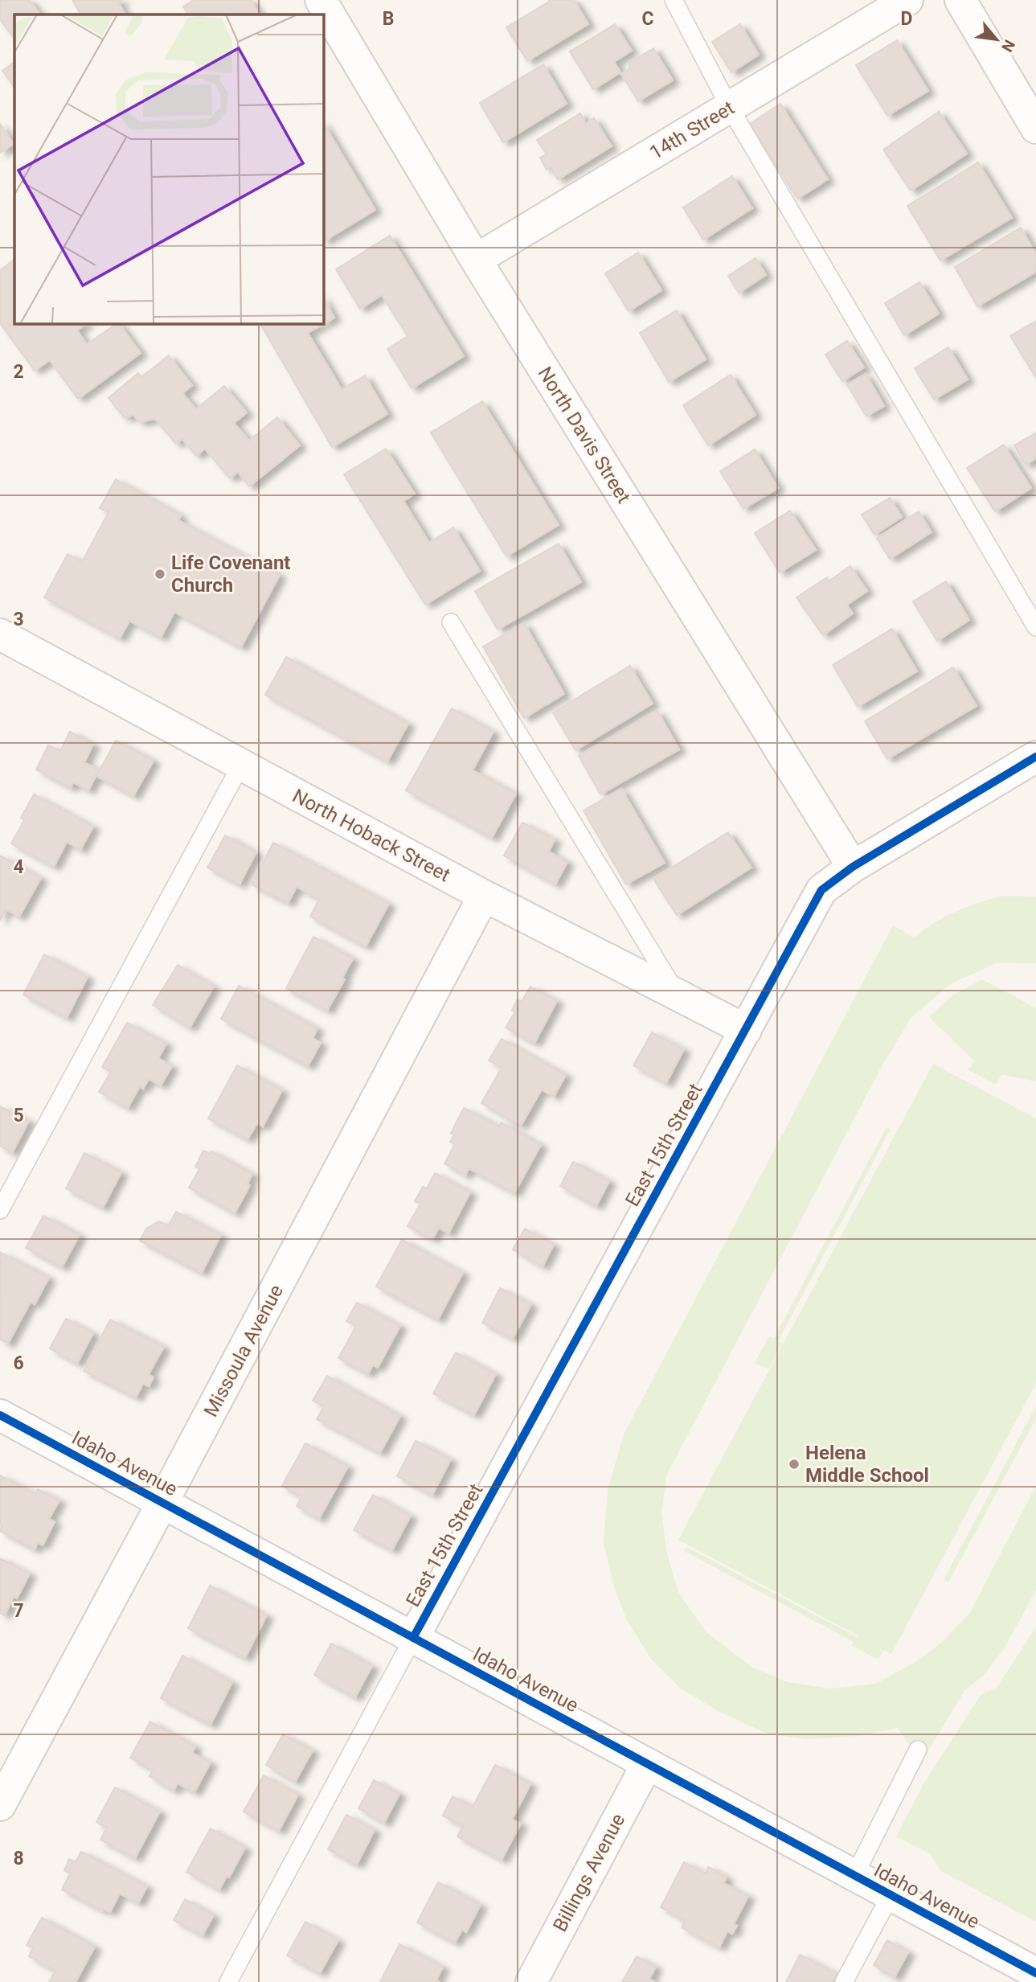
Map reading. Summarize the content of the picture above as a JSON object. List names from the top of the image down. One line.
{"streets":{"street":["14th Street","North Davis Street","North Hoback Street","East 15th Street","Missoula Avenue","Idaho Avenue","Billings Avenue"]},"crossings":[["14th Street","North Davis Street"],["North Davis Street","East 15th Street"],["North Hoback Street","East 15th Street"],["North Hoback Street","Missoula Avenue"],["East 15th Street","Idaho Avenue"],["Missoula Avenue","Idaho Avenue"],["Idaho Avenue","Billings Avenue"]],"places":["Life Covenant Church","Helena Middle School"],"north":"bottom right","grid":{"columns":["B","C","D"],"rows":["2","3","4","5","6","7","8"]}}
